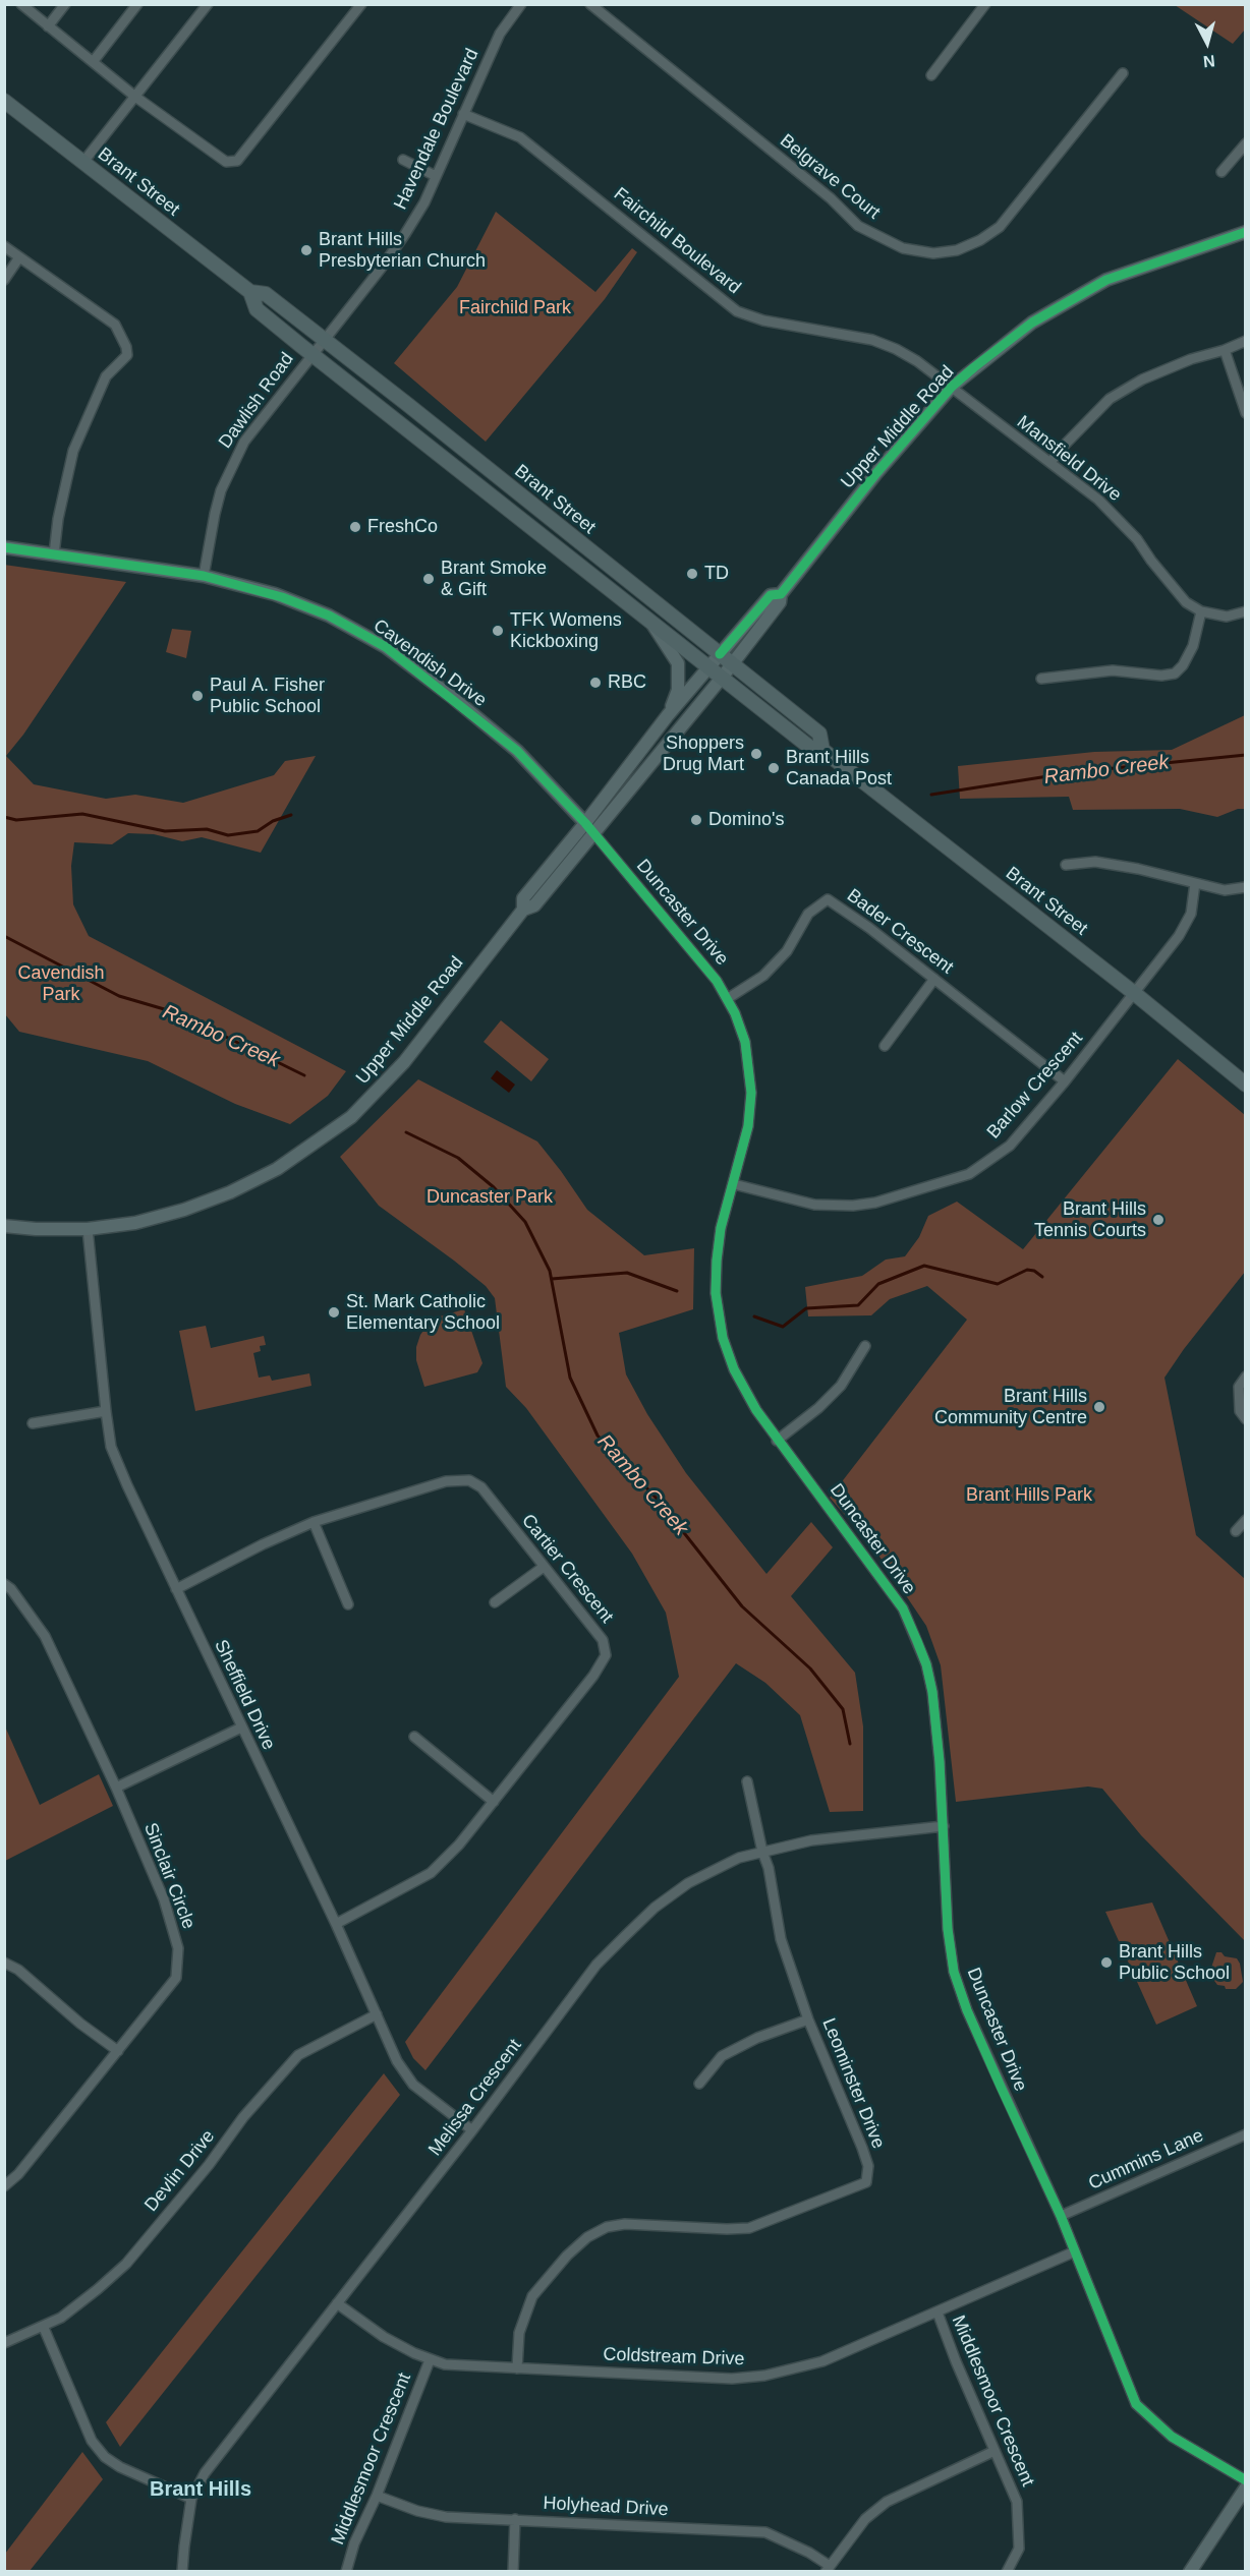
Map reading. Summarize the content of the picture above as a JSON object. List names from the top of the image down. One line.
{"streets":{"main road":["Brant Street"],"street":["Havendale Boulevard","Belgrave Court","Fairchild Boulevard","Dawlish Road","Upper Middle Road","Mansfield Drive","Cavendish Drive","Duncaster Drive","Bader Crescent","Barlow Crescent","Cartier Crescent","Sheffield Drive","Sinclair Circle","Leominster Drive","Melissa Crescent","Cummins Lane","Devlin Drive","Coldstream Drive","Middlesmoor Crescent","Holyhead Drive"]},"crossings":[["Havendale Boulevard","Brant Street"],["Havendale Boulevard","Fairchild Boulevard"],["Havendale Boulevard","Dawlish Road"],["Brant Street","Dawlish Road"],["Brant Street","Upper Middle Road"],["Brant Street","Barlow Crescent"],["Fairchild Boulevard","Upper Middle Road"],["Fairchild Boulevard","Mansfield Drive"],["Dawlish Road","Cavendish Drive"],["Upper Middle Road","Mansfield Drive"],["Upper Middle Road","Cavendish Drive"],["Upper Middle Road","Duncaster Drive"],["Upper Middle Road","Sheffield Drive"],["Cavendish Drive","Duncaster Drive"],["Duncaster Drive","Bader Crescent"],["Duncaster Drive","Barlow Crescent"],["Duncaster Drive","Melissa Crescent"],["Duncaster Drive","Cummins Lane"],["Duncaster Drive","Coldstream Drive"],["Bader Crescent","Barlow Crescent"],["Cartier Crescent","Sheffield Drive"],["Sheffield Drive","Melissa Crescent"],["Sheffield Drive","Devlin Drive"],["Leominster Drive","Melissa Crescent"],["Leominster Drive","Coldstream Drive"],["Melissa Crescent","Coldstream Drive"],["Coldstream Drive","Middlesmoor Crescent"],["Middlesmoor Crescent","Holyhead Drive"]],"districts":["Brant Hills"],"water":["Rambo Creek"],"parks":["Fairchild Park","Cavendish Park","Duncaster Park","Brant Hills Park"],"places":["Brant Hills Presbyterian Church","FreshCo","TD","Brant Smoke & Gift","TFK Womens Kickboxing","RBC","Paul A. Fisher Public School","Shoppers Drug Mart","Brant Hills Canada Post","Domino's","Brant Hills Tennis Courts","St. Mark Catholic Elementary School","Brant Hills Community Centre","Brant Hills Public School"],"north":"bottom"}
